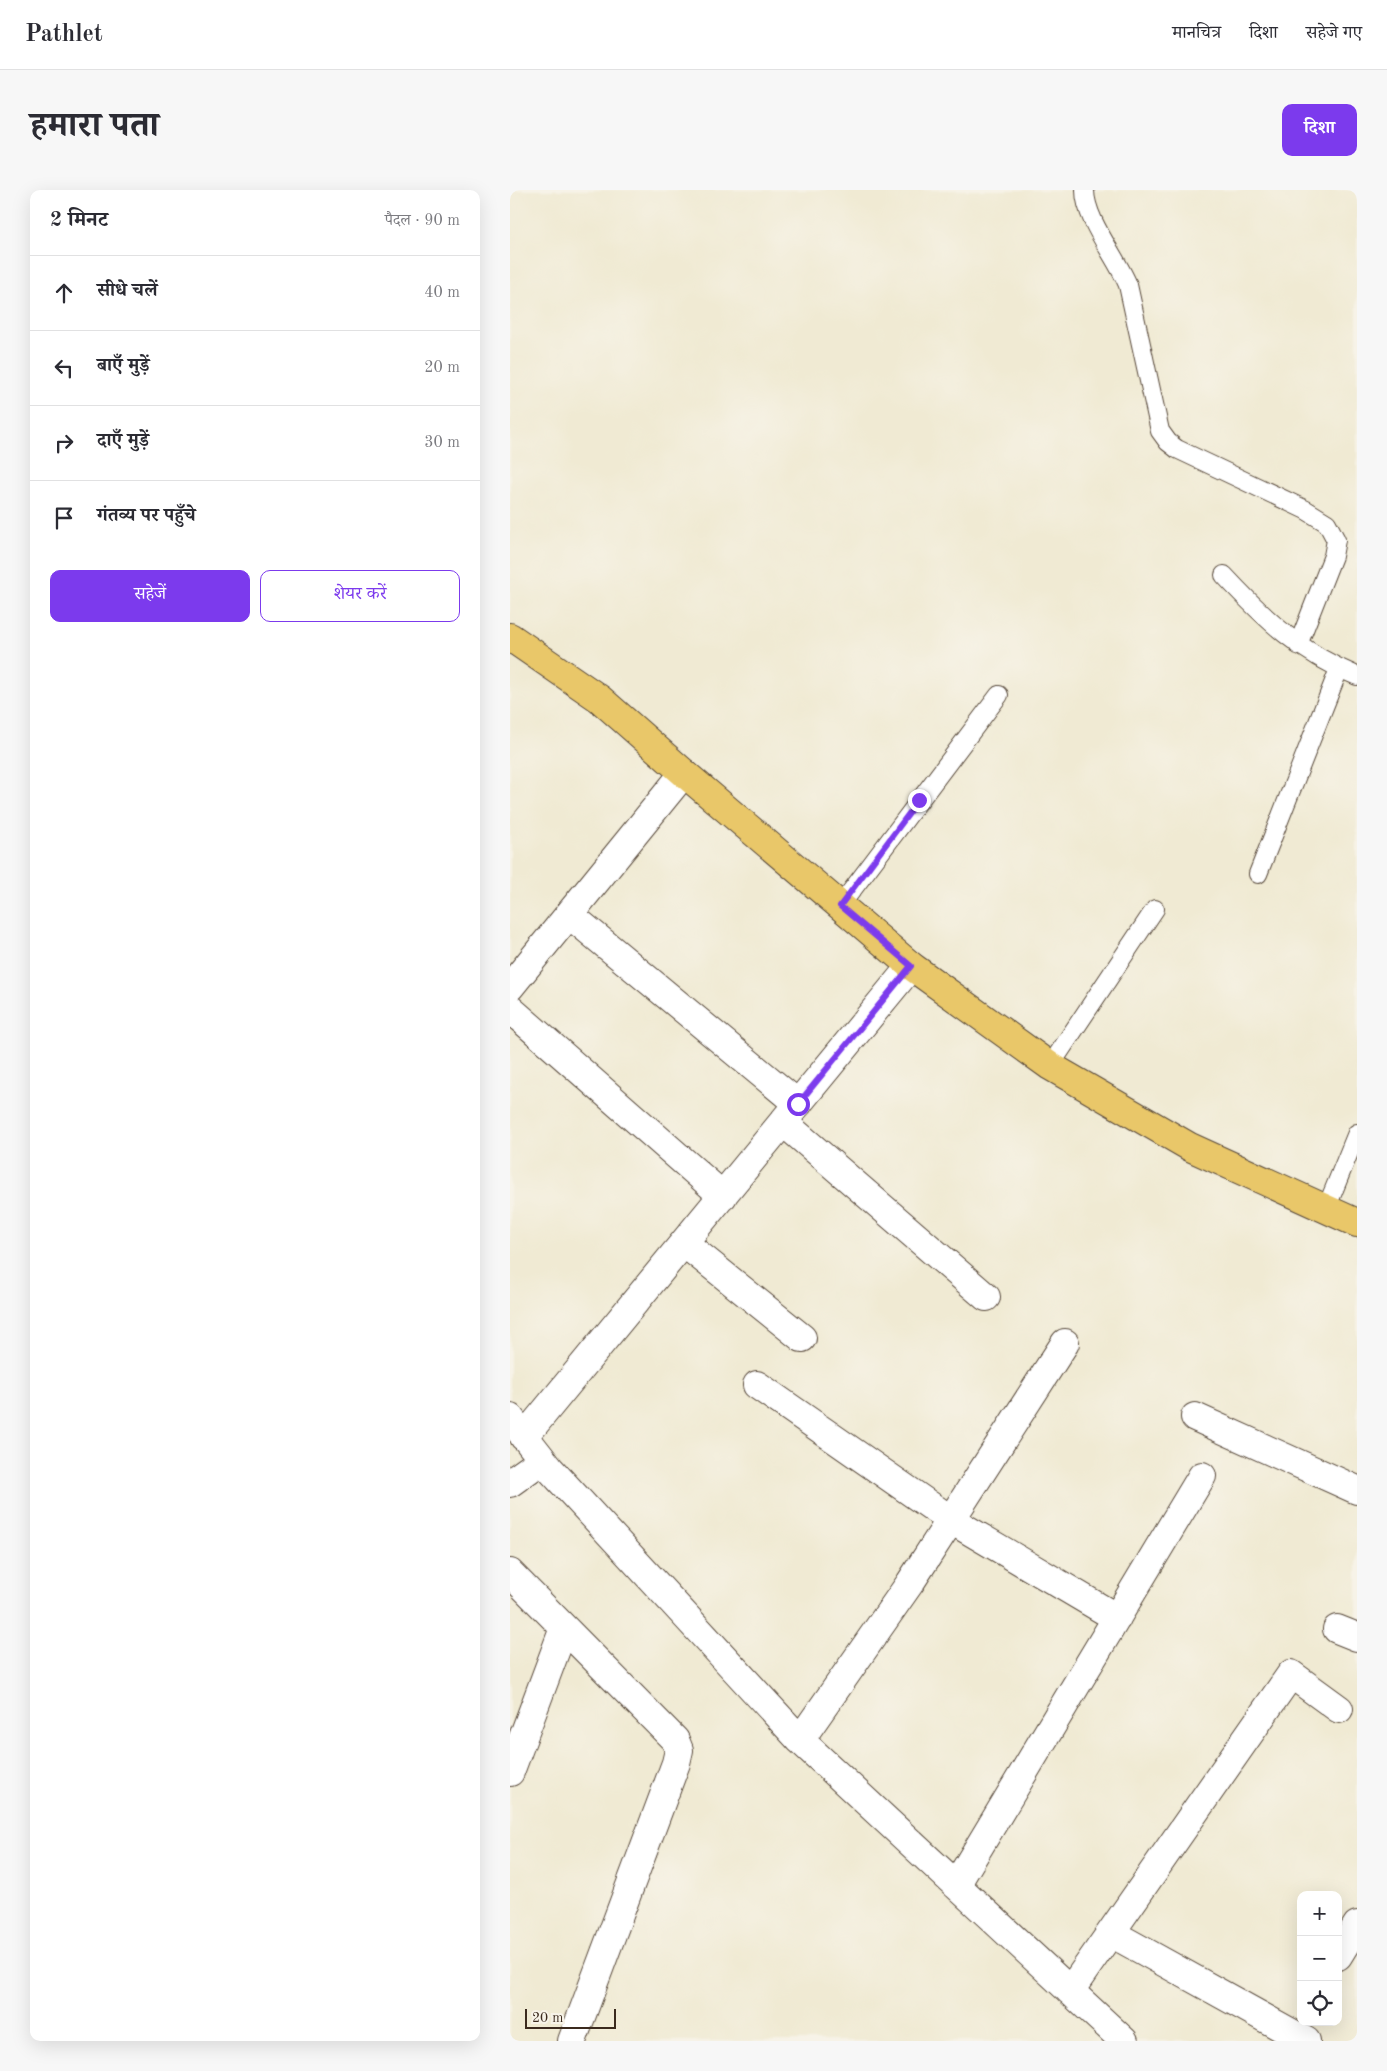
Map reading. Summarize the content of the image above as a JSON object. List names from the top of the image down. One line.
{"scale_bar":"20 m","page":{"header":"Pathlet","nav":["मानचित्र","दिशा","सहेजे गए"],"title":"हमारा पता","buttons":["दिशा",["सहेजें","शेयर करें"]],"heading":["2 मिनट","पैदल · 90 m"],"list":[["सीधे चलें","40 m"],["बाएँ मुड़ें","20 m"],["दाएँ मुड़ें","30 m"],"गंतव्य पर पहुँचे"],"map_buttons":["+","−"],"scale":"20 m"}}
